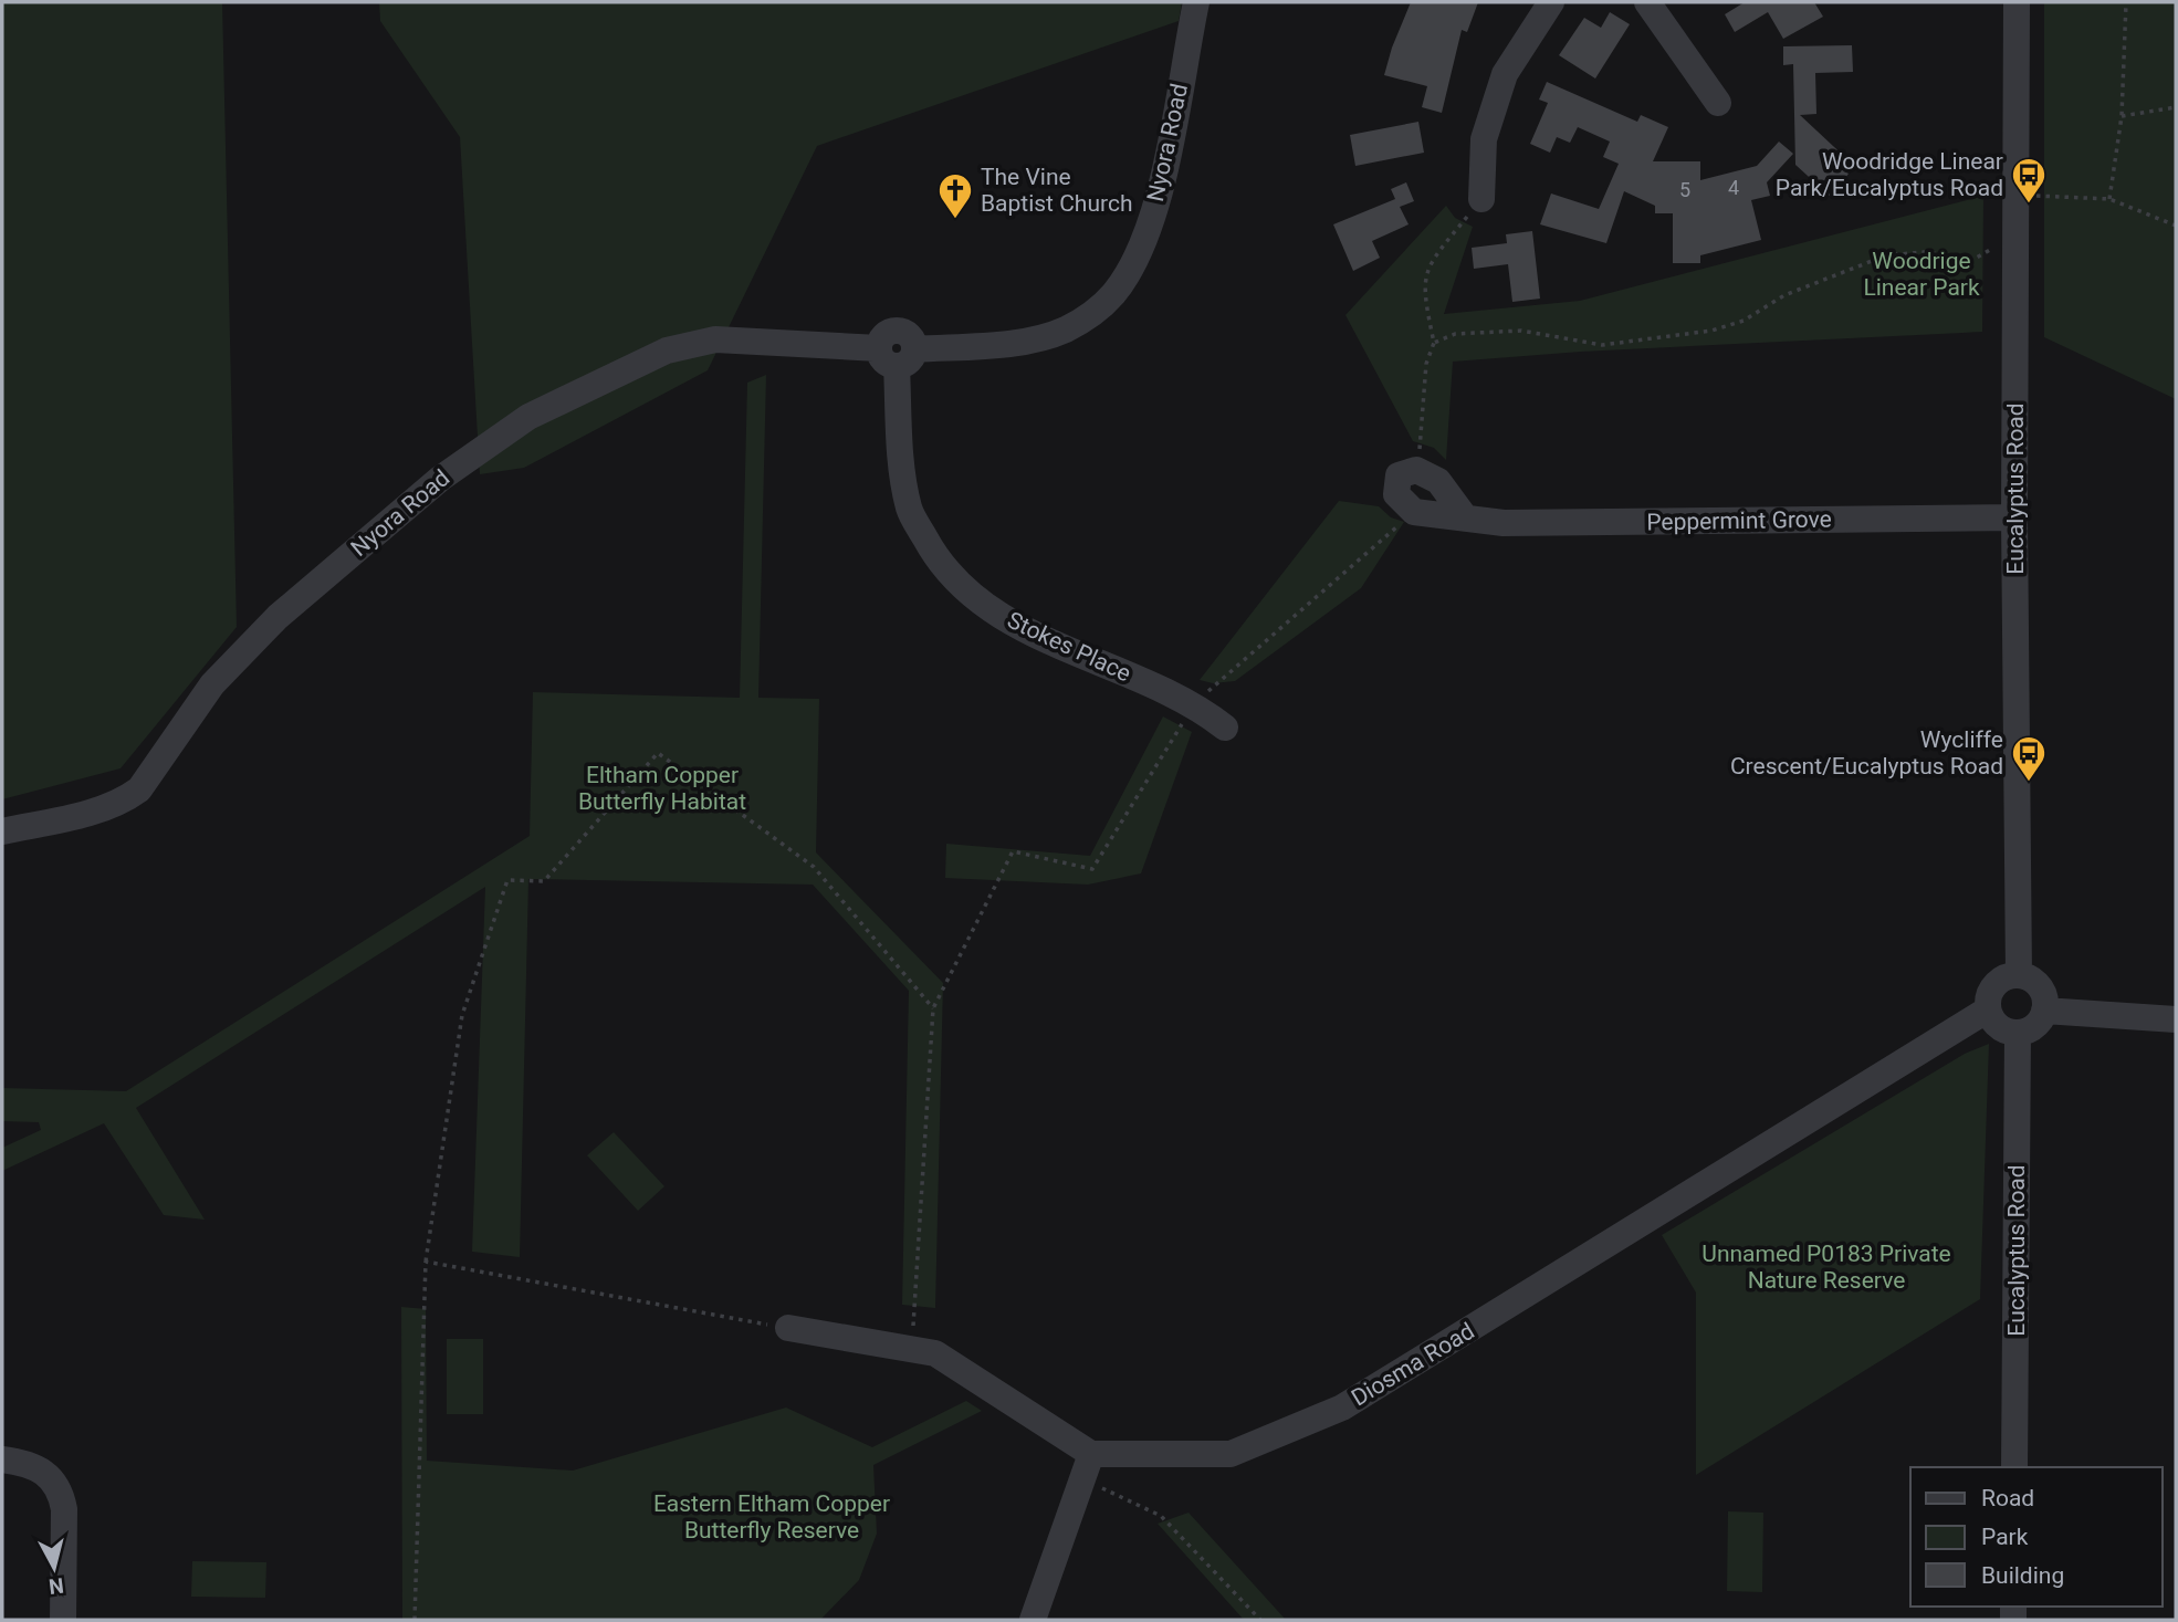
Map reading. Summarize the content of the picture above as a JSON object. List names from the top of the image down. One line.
{"streets":{"street":["Nyora Road","Eucalyptus Road","Peppermint Grove","Stokes Place","Diosma Road"]},"crossings":[["Nyora Road","Stokes Place"],["Eucalyptus Road","Peppermint Grove"],["Eucalyptus Road","Diosma Road"]],"parks":["Woodrige Linear Park","Eltham Copper Butterfly Habitat","Unnamed P0183 Private Nature Reserve","Eastern Eltham Copper Butterfly Reserve"],"places":{"bus stop":["Woodridge Linear Park/Eucalyptus Road","Wycliffe Crescent/Eucalyptus Road"],"church":["The Vine Baptist Church"]},"house_numbers":["4","5"],"legend":["Road","Park","Building"],"north":"bottom"}
